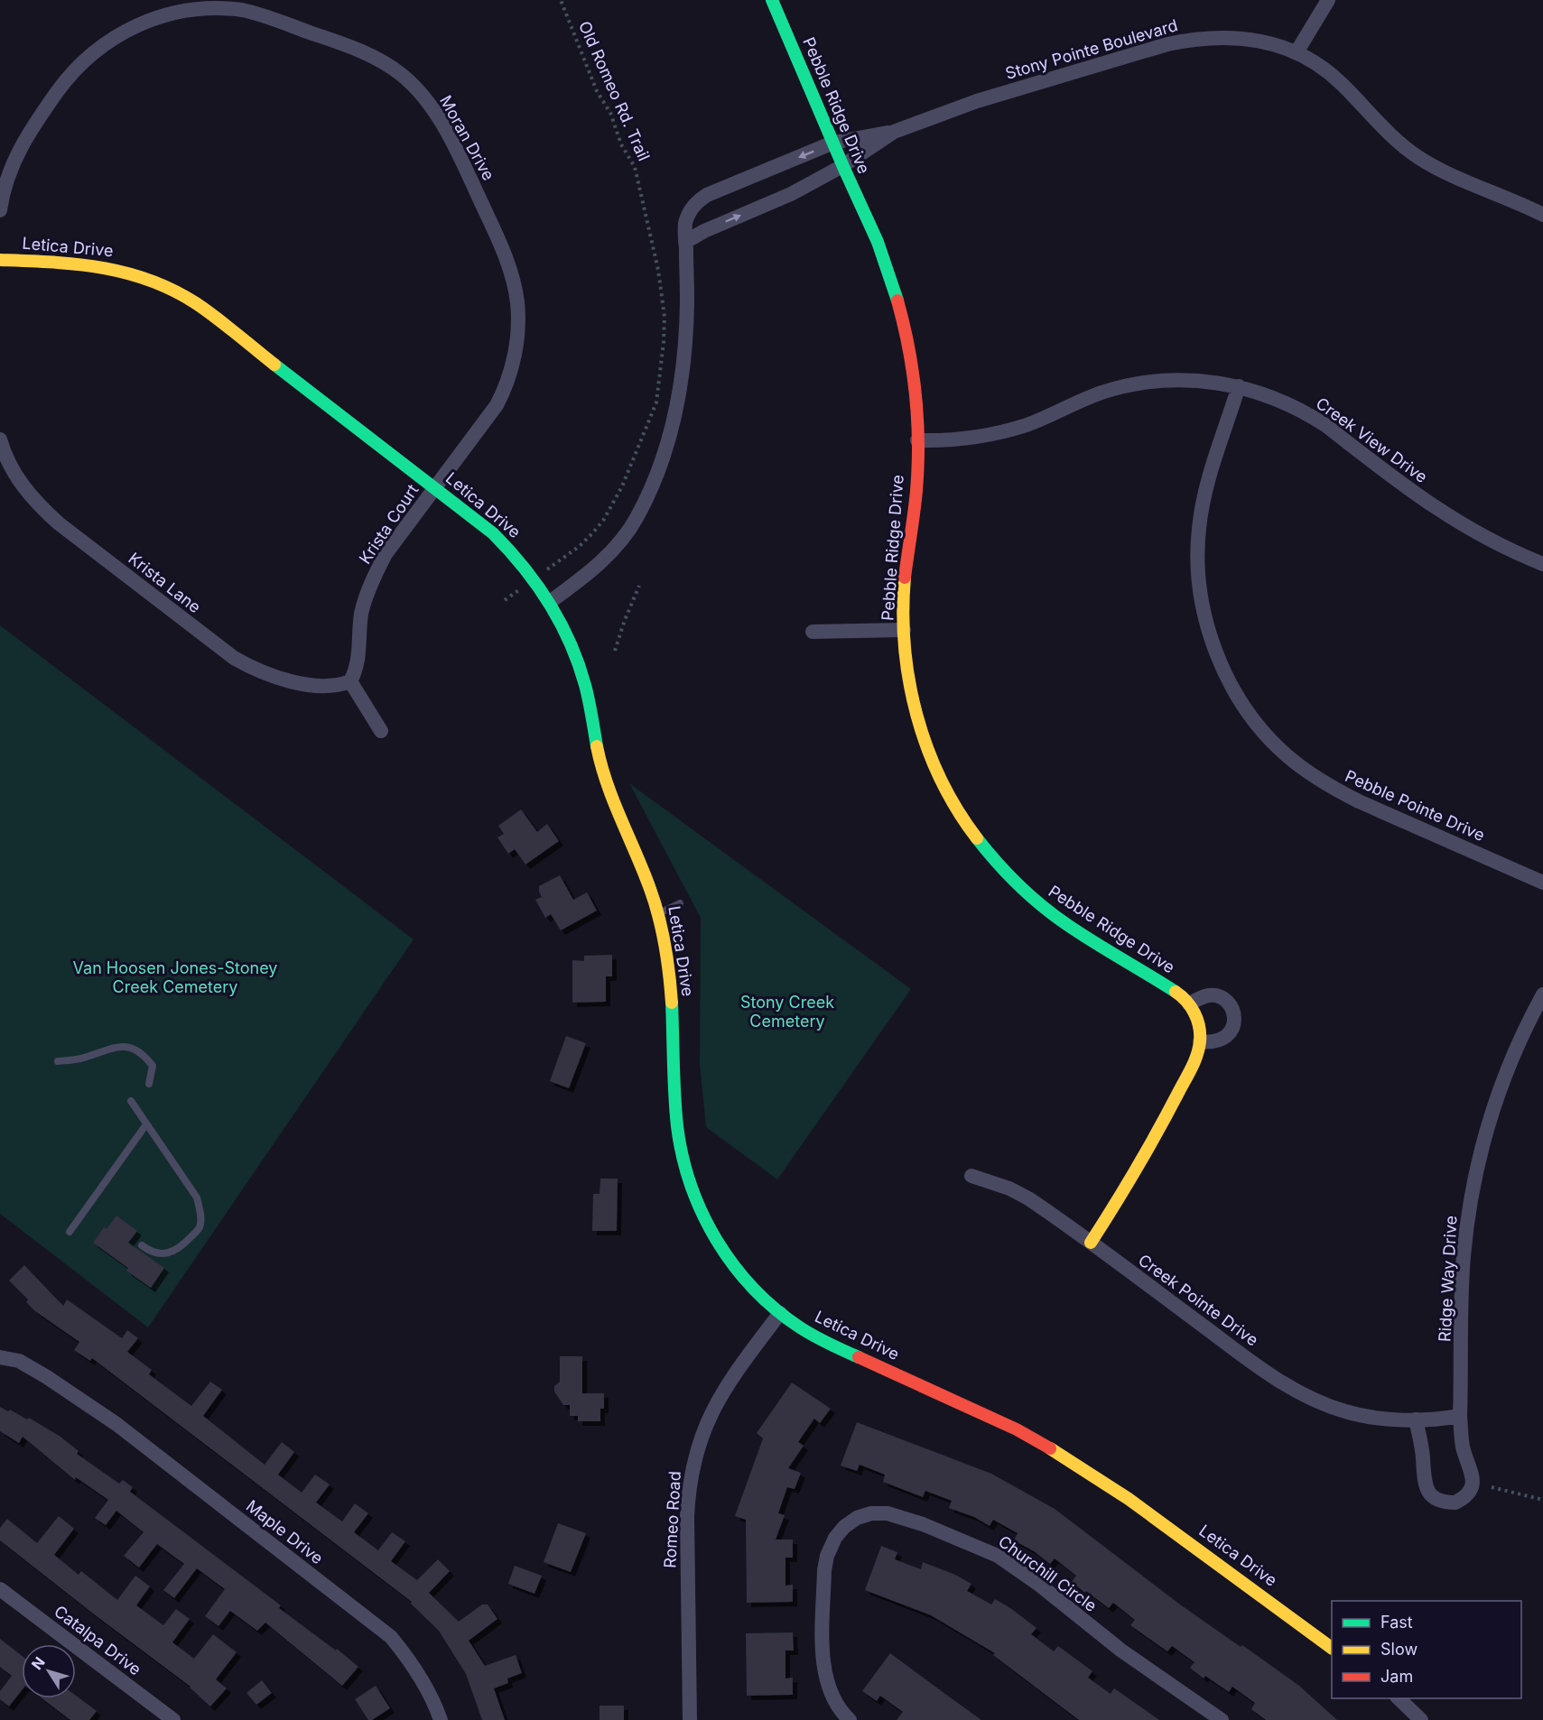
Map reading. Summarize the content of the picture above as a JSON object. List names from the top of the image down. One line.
{"streets":{"street":["Stony Pointe Boulevard","Pebble Ridge Drive","Moran Drive","Letica Drive","Creek View Drive","Krista Court","Krista Lane","Pebble Pointe Drive","Ridge Way Drive","Creek Pointe Drive","Romeo Road","Maple Drive","Churchill Circle","Catalpa Drive"],"path":["Old Romeo Rd. Trail"]},"crossings":[["Stony Pointe Boulevard","Pebble Ridge Drive"],["Stony Pointe Boulevard","Letica Drive"],["Pebble Ridge Drive","Creek View Drive"],["Moran Drive","Letica Drive"],["Moran Drive","Krista Court"],["Letica Drive","Krista Court"],["Letica Drive","Romeo Road"],["Creek View Drive","Pebble Pointe Drive"],["Krista Court","Krista Lane"],["Ridge Way Drive","Creek Pointe Drive"]],"parks":["Van Hoosen Jones-Stoney Creek Cemetery","Stony Creek Cemetery"],"legend":["Fast","Slow","Jam"],"north":"top left"}
